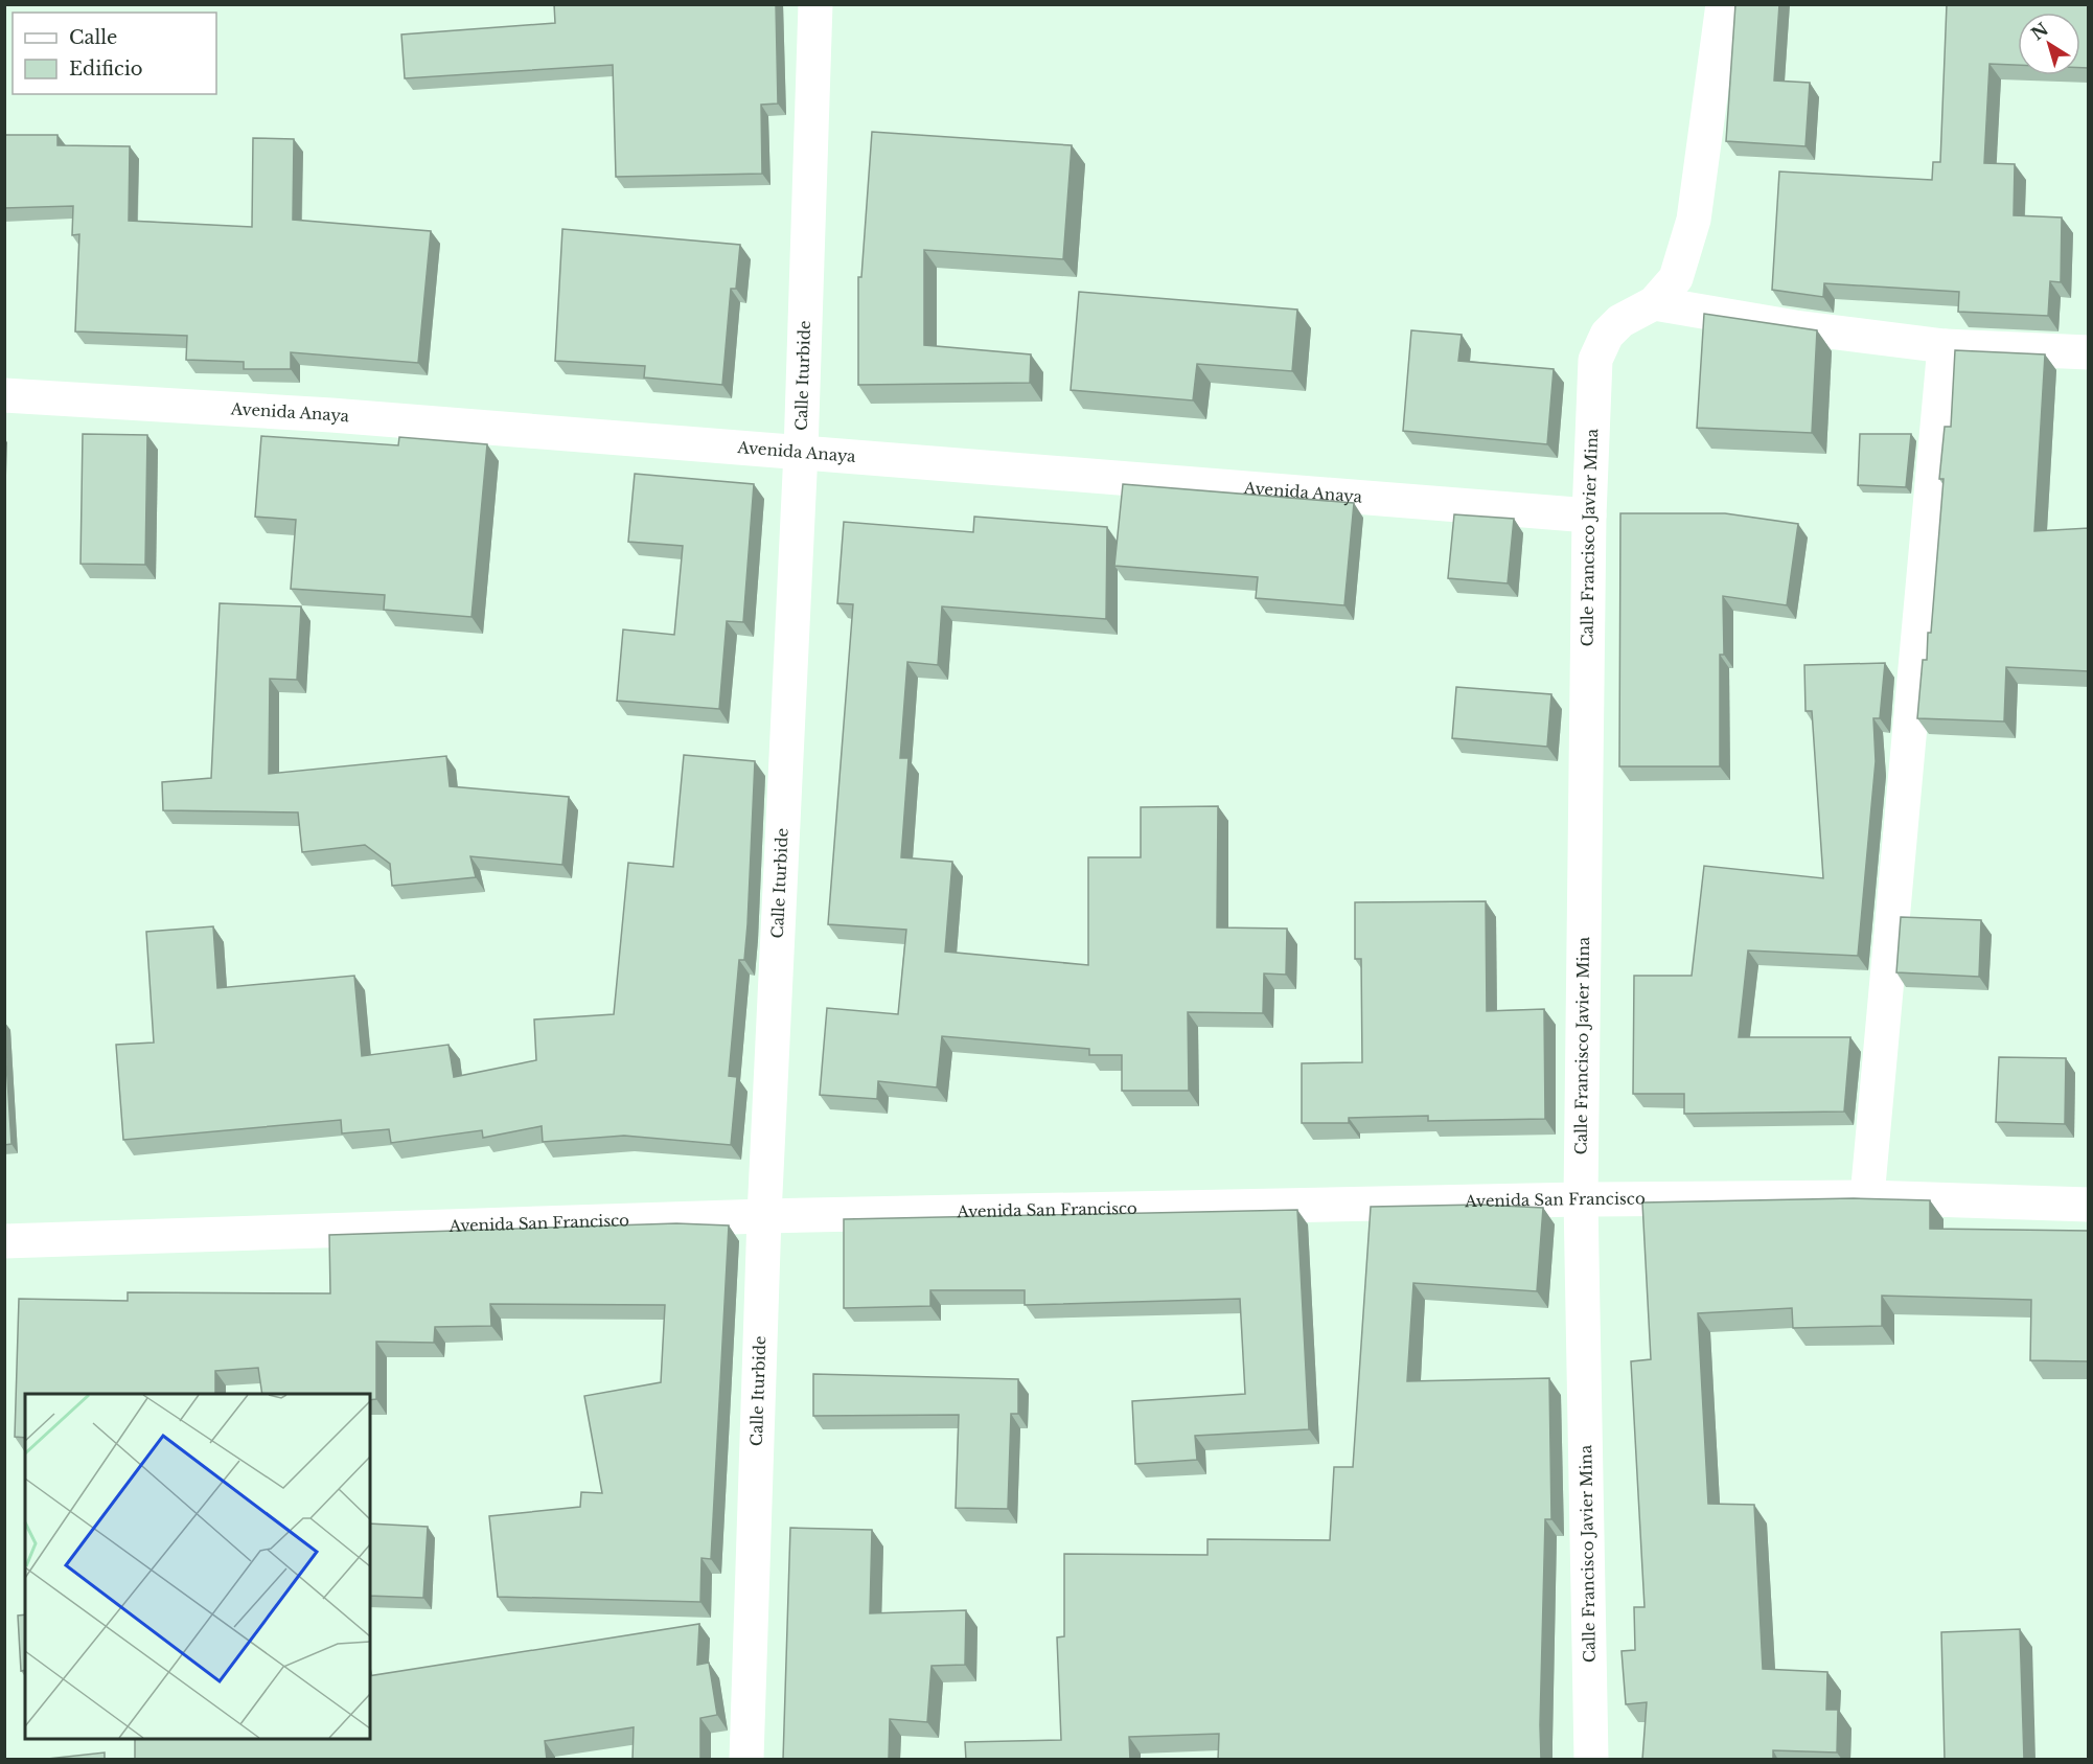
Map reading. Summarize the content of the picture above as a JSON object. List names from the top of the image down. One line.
{"streets":{"street":["Calle Iturbide","Avenida Anaya","Calle Francisco Javier Mina","Avenida San Francisco"]},"crossings":[["Calle Iturbide","Avenida Anaya"],["Calle Iturbide","Avenida San Francisco"],["Avenida Anaya","Calle Francisco Javier Mina"],["Calle Francisco Javier Mina","Avenida San Francisco"]],"legend":["Calle","Edificio"],"north":"top left"}
